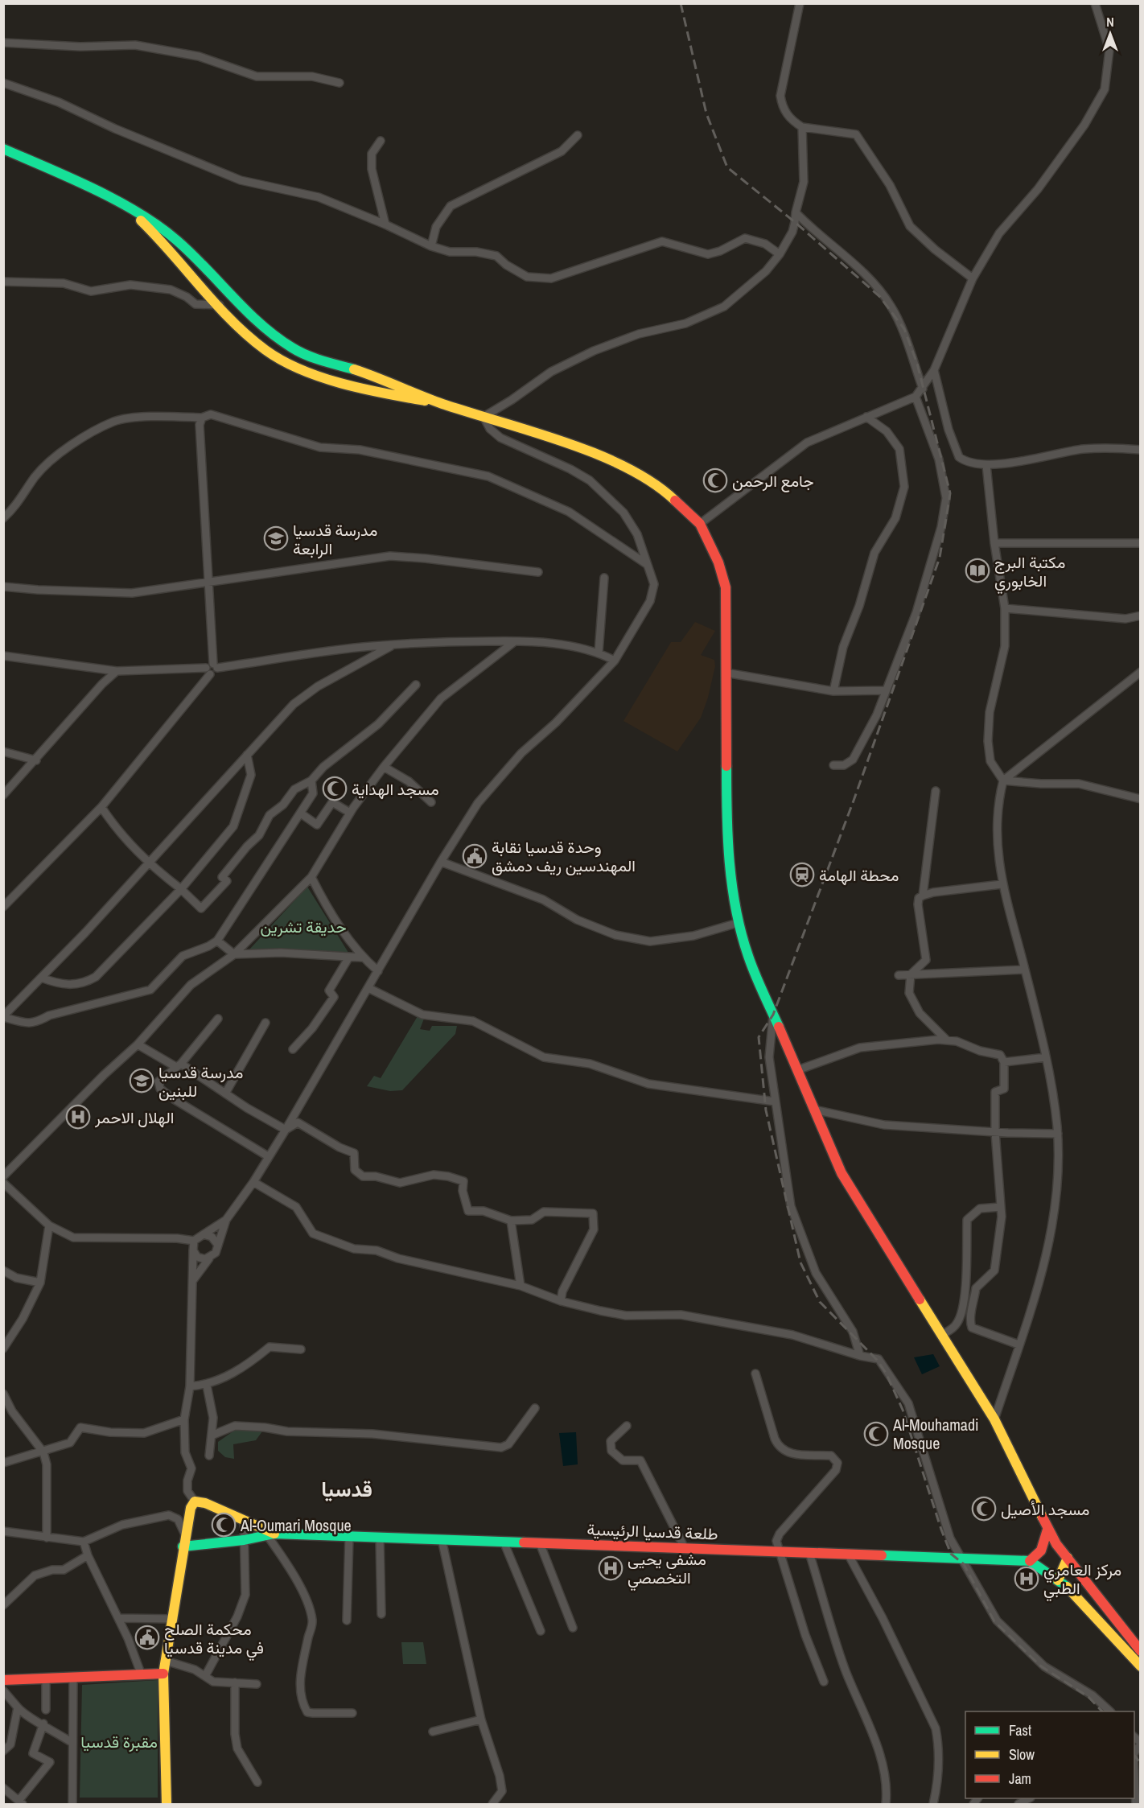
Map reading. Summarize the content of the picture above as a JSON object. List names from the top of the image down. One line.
{"streets":{"main road":["طلعة قدسيا الرئيسية"]},"districts":["قدسيا"],"parks":["حديقة تشرين","مقبرة قدسيا"],"places":{"mosque":["جامع الرحمن","مسجد الهداية","Al-Mouhamadi Mosque","مسجد الأصيل","Al-Oumari Mosque"],"school or university":["مدرسة قدسيا الرابعة","مدرسة قدسيا للبنين"],"library":["مكتبة البرج الخابوري"],"public building":["وحدة قدسيا نقابة المهندسين ريف دمشق","محكمة الصلح في مدينة قدسيا"],"station":["محطة الهامة"],"hospital":["الهلال الاحمر","مشفى يحيى التخصصي","مركز العامري الطبي"]},"legend":["Fast","Slow","Jam"],"north":"top"}
